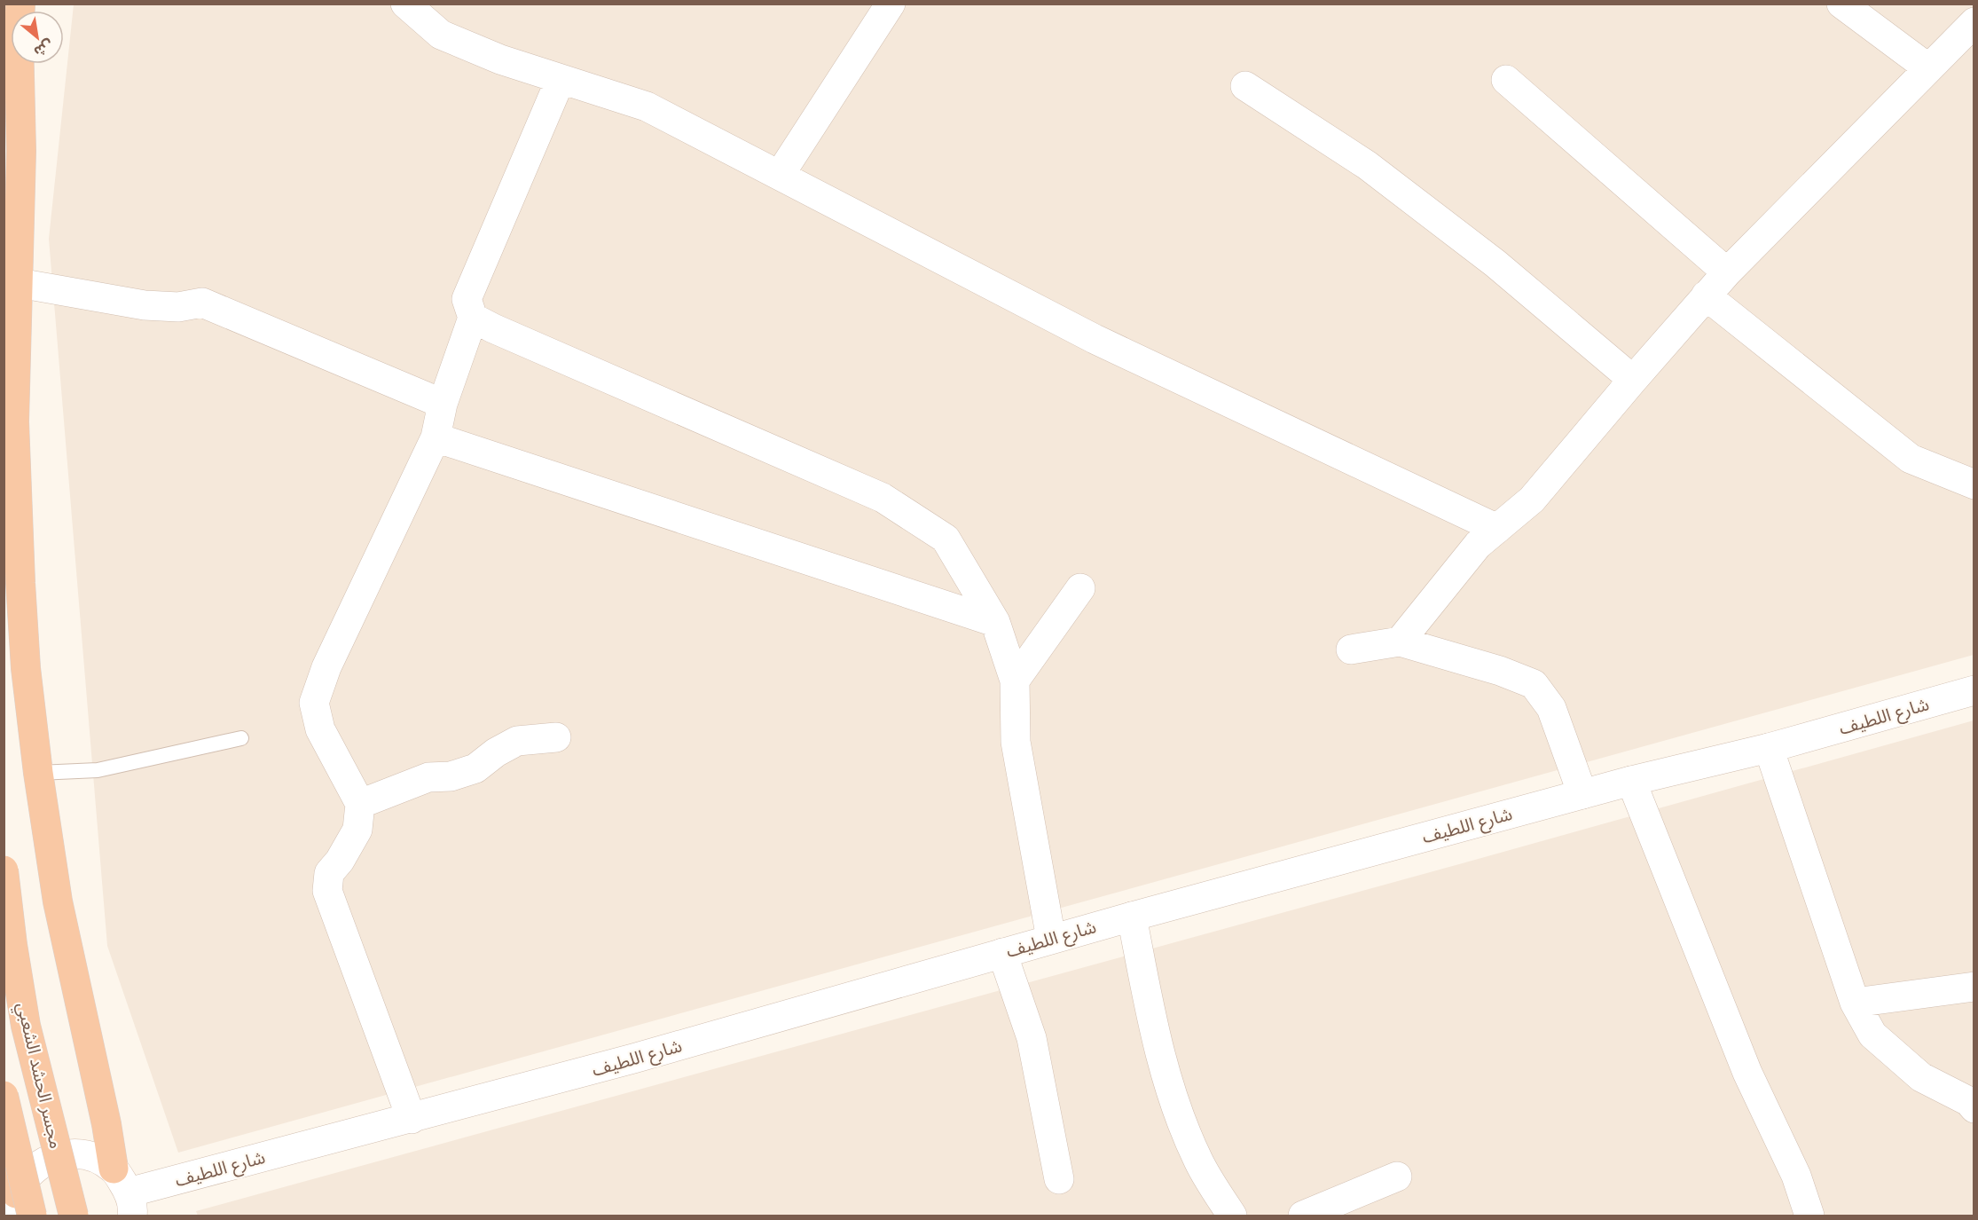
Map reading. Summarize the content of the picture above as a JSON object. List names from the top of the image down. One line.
{"streets":{"highway":["مجسر الحشد الشعبي"],"street":["شارع اللطيف"]},"north":"bottom right"}
